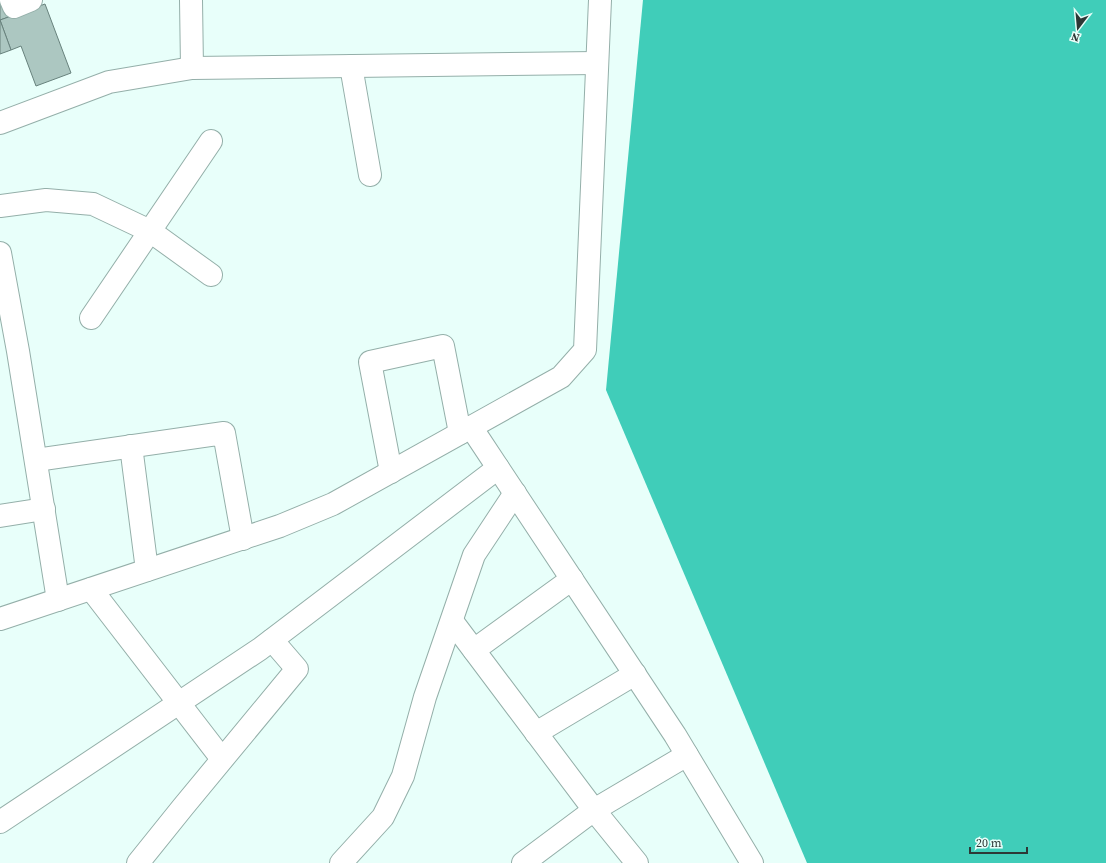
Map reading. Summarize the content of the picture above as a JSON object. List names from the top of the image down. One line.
{"scale_bar":"20 m","north":"bottom"}
